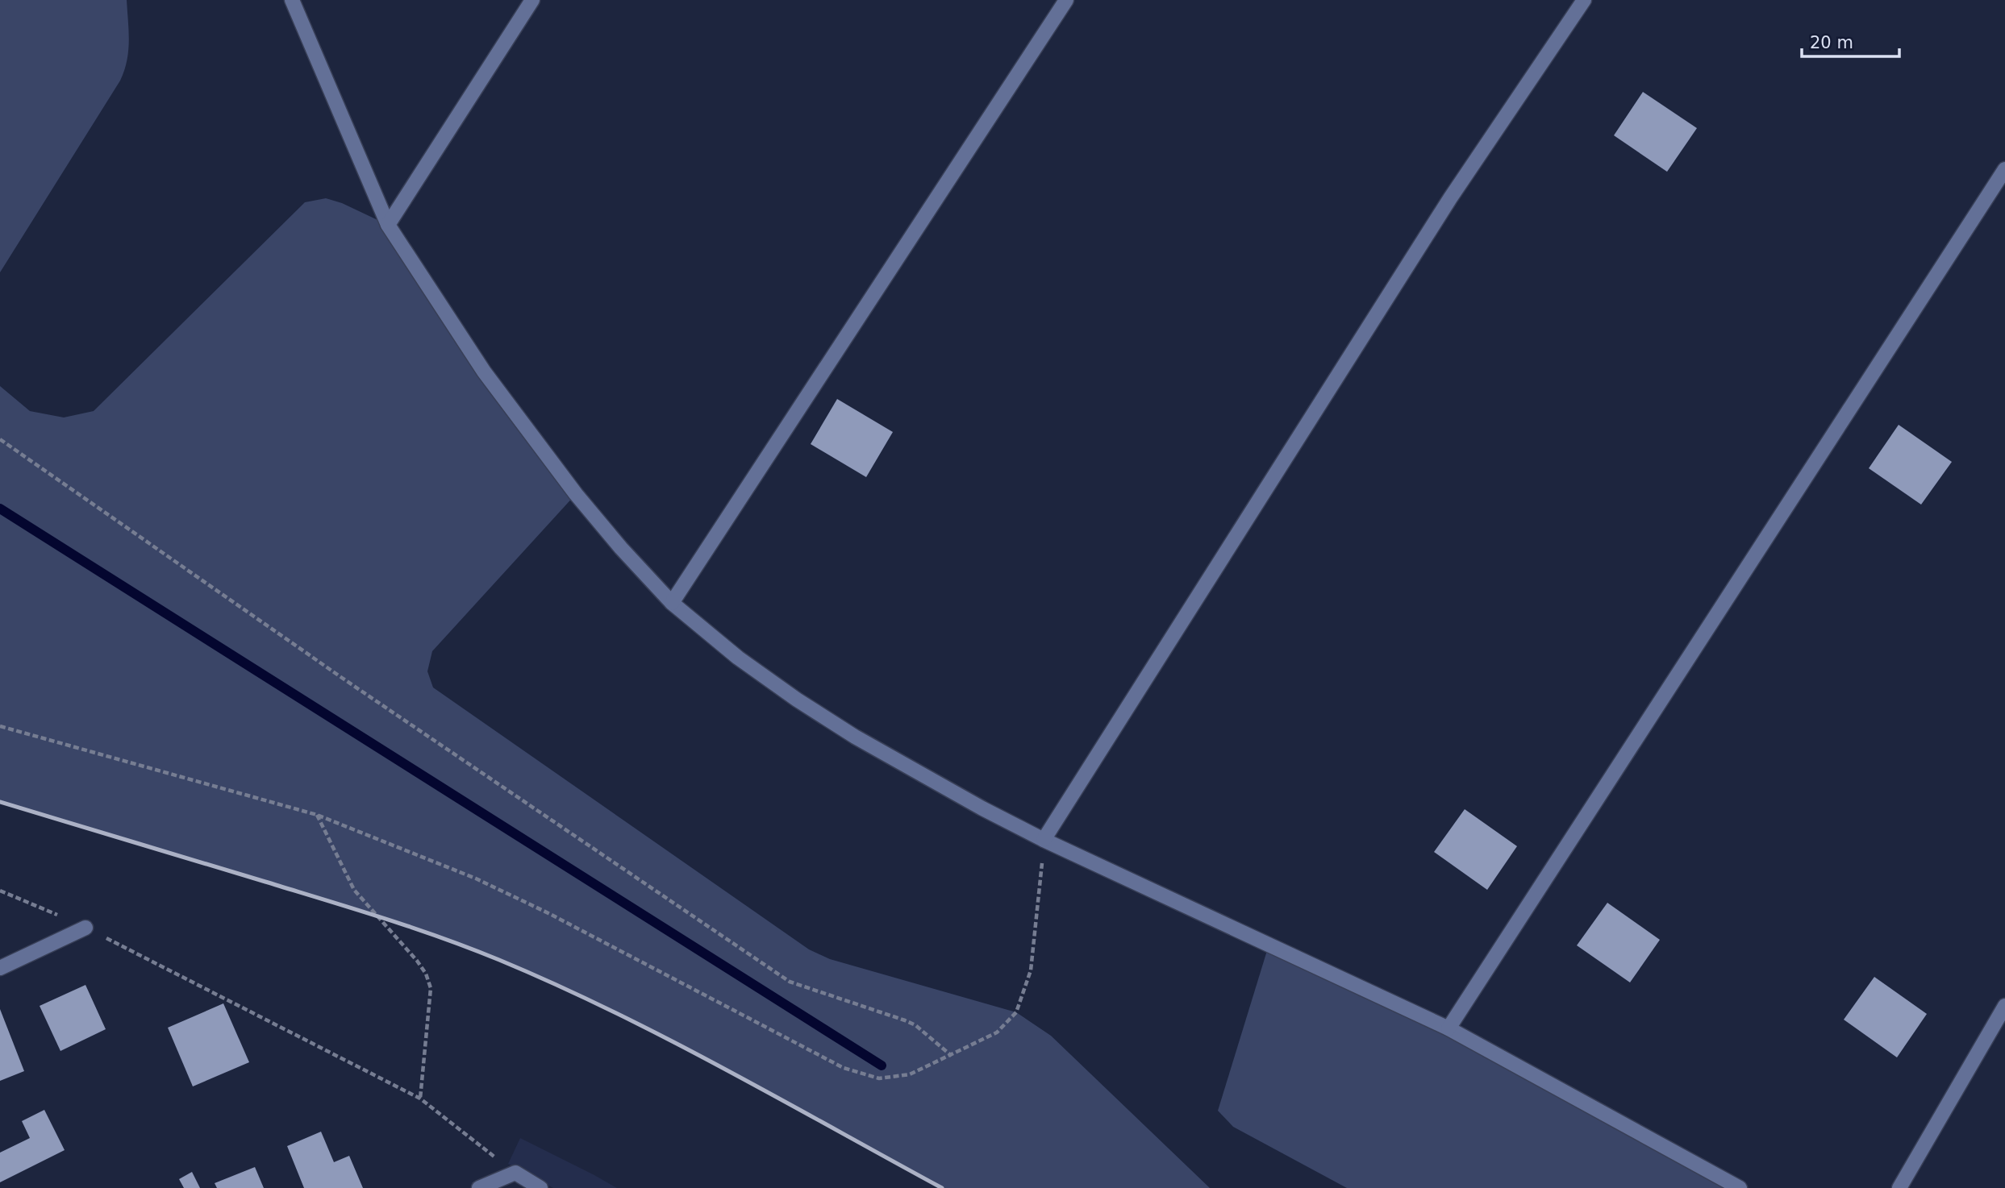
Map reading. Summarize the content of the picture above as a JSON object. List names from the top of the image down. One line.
{"scale_bar":"20 m"}
